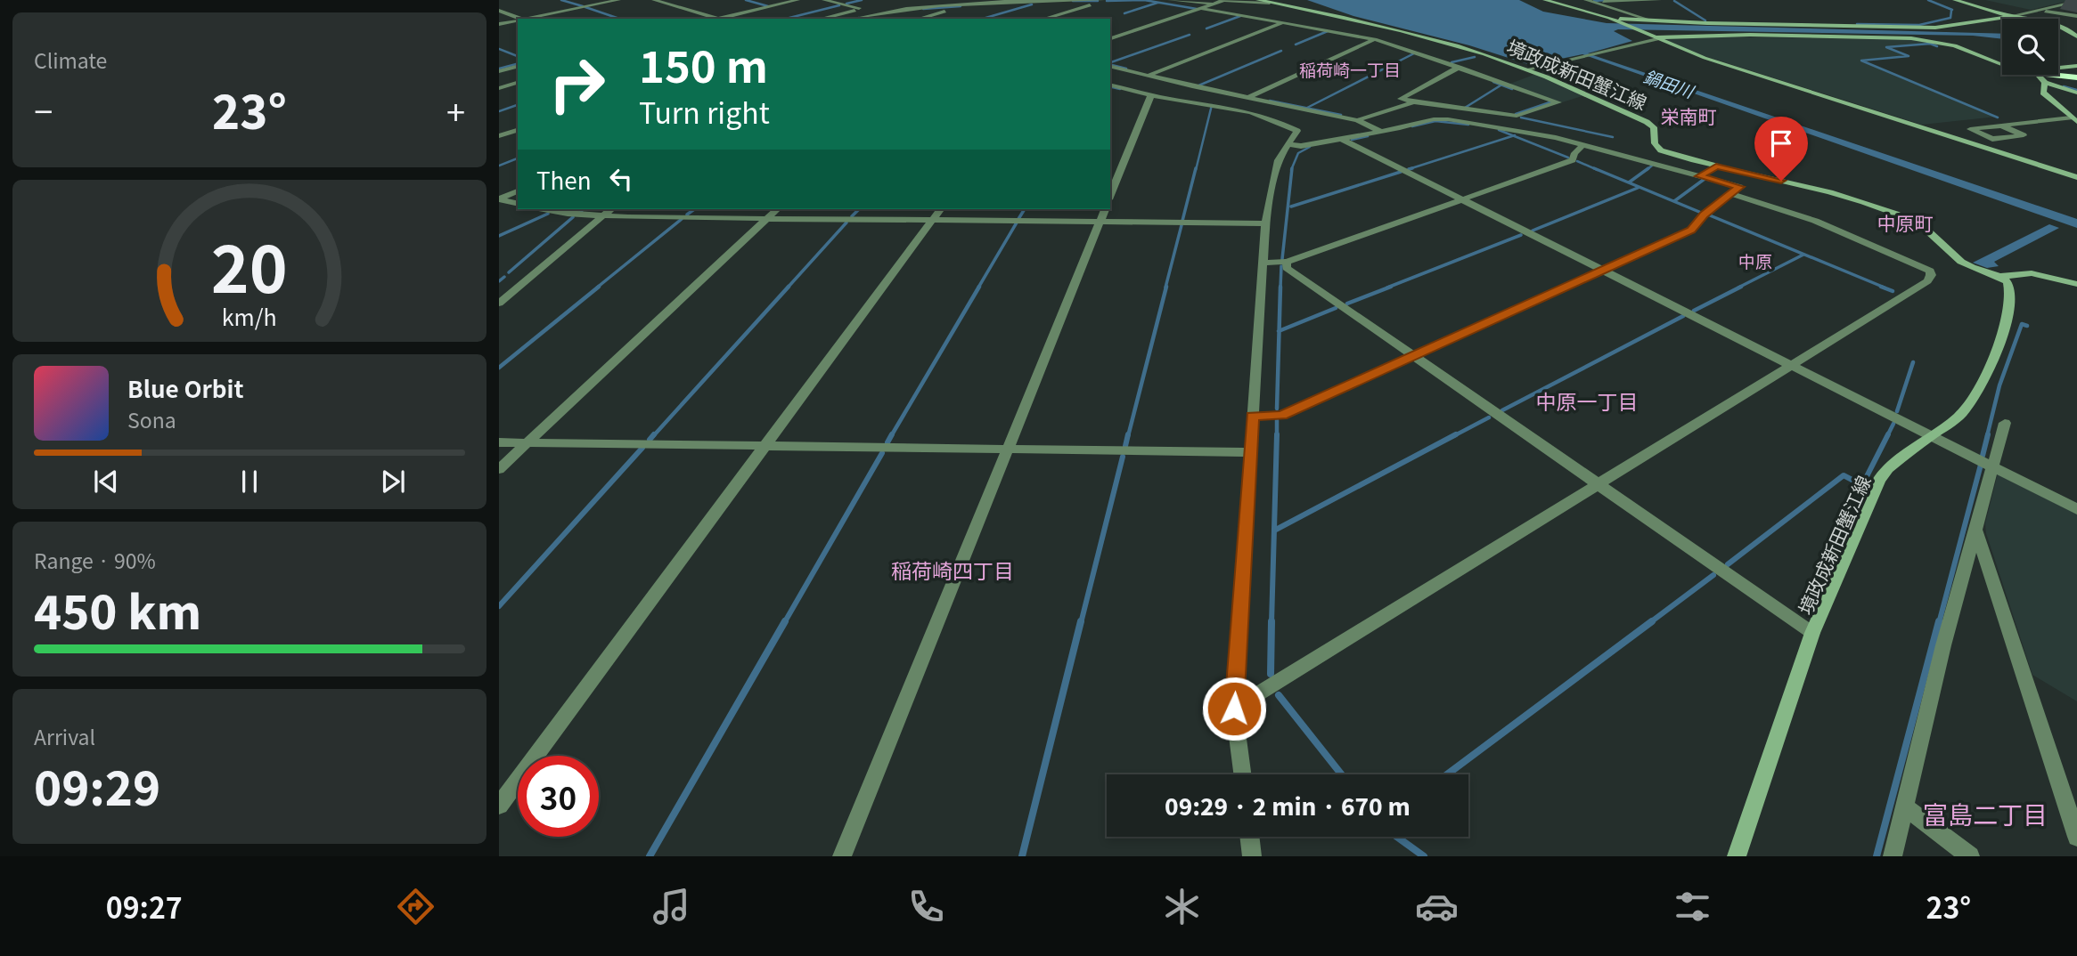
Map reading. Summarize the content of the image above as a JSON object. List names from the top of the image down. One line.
{"streets":{"street":["境政成新田蟹江線"]},"districts":["稲荷崎一丁目","栄南町","中原町","中原","中原一丁目","稲荷崎四丁目","富島二丁目"],"water":["鍋田川"],"page":{"tile":["Climate",["Range · 90%","450 km"],["Arrival","09:29"]],"turn":["150 m","Turn right"],"heat":["−","23°","+"],"then":"Then","song":["Blue Orbit","Sona"],"limit":"30","trip":"09:29 · 2 min · 670 m","tabs":["09:27","23°"],"gauge":["20","km/h"]}}
